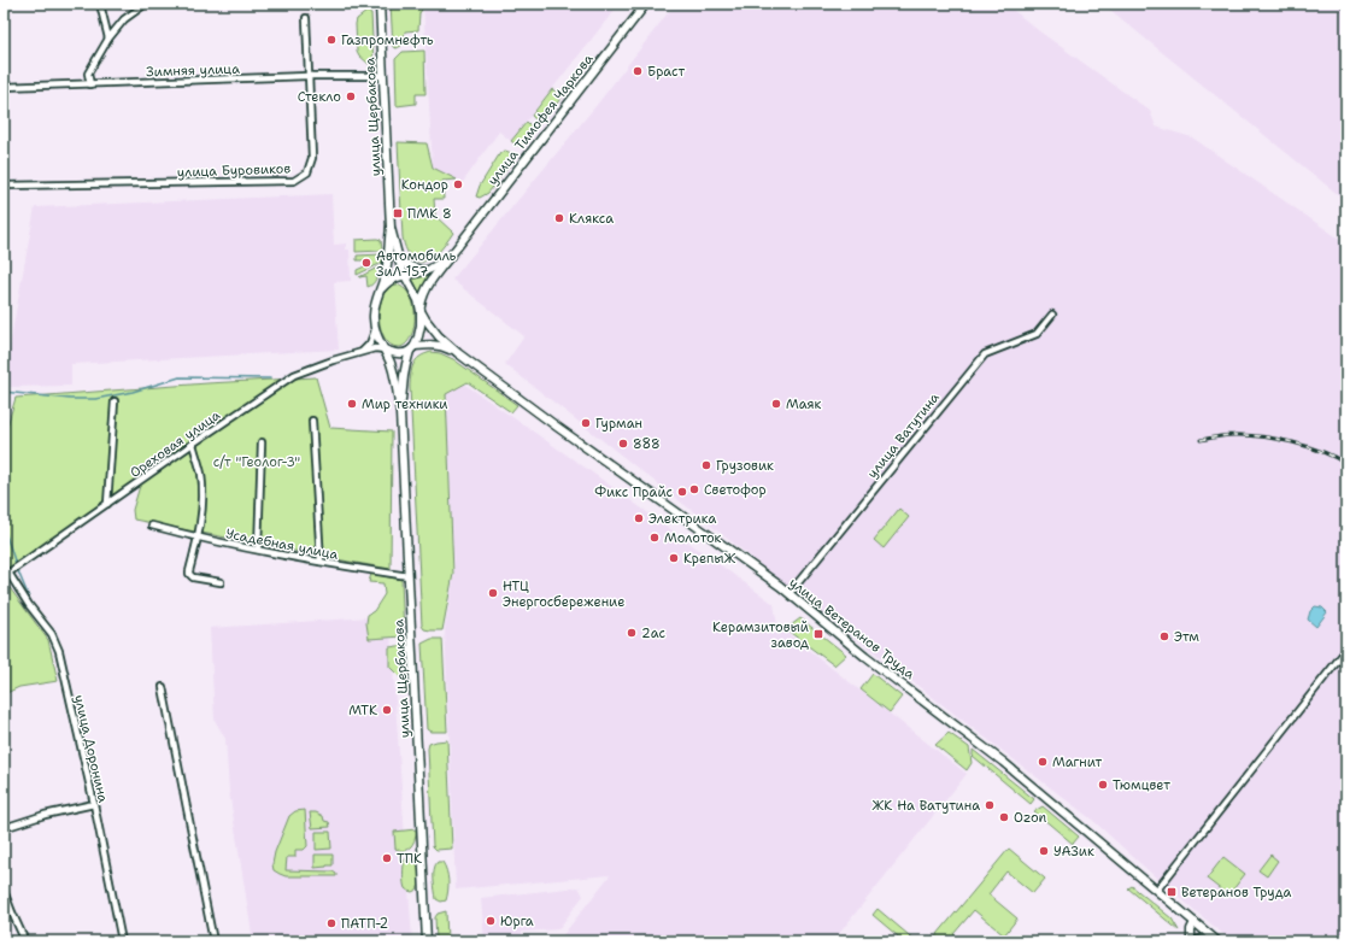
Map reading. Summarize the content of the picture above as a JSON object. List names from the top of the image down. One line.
{"streets":{"main road":["улица Щербакова","улица Тимофея Чаркова","улица Ветеранов Труда"],"street":["Зимняя улица","улица Буровиков","улица Ватутина","Ореховая улица","Усадебная улица","улица Доронина"]},"crossings":[["Зимняя улица","улица Щербакова"],["Зимняя улица","улица Буровиков"],["улица Щербакова","Усадебная улица"],["улица Ватутина","улица Ветеранов Труда"],["Ореховая улица","улица Доронина"]],"parks":["с/т \"Геолог-3\""],"places":{"other":["Газпромнефть","Браст","Стекло","Кондор","Клякса","Автомобиль ЗиЛ-157","Мир техники","Маяк","Гурман","888","Грузовик","Светофор","Фикс Прайс","Электрика","Молоток","КрепыЖ","НТЦ Энергосбережение","2ас","Этм","МТК","Магнит","Тюмцвет","ЖК На Ватутина","Ozon","УАЗик","ТПК","Юрга","ПАТП-2"],"transit":["ПМК 8","Керамзитовый завод","Ветеранов Труда"]}}
